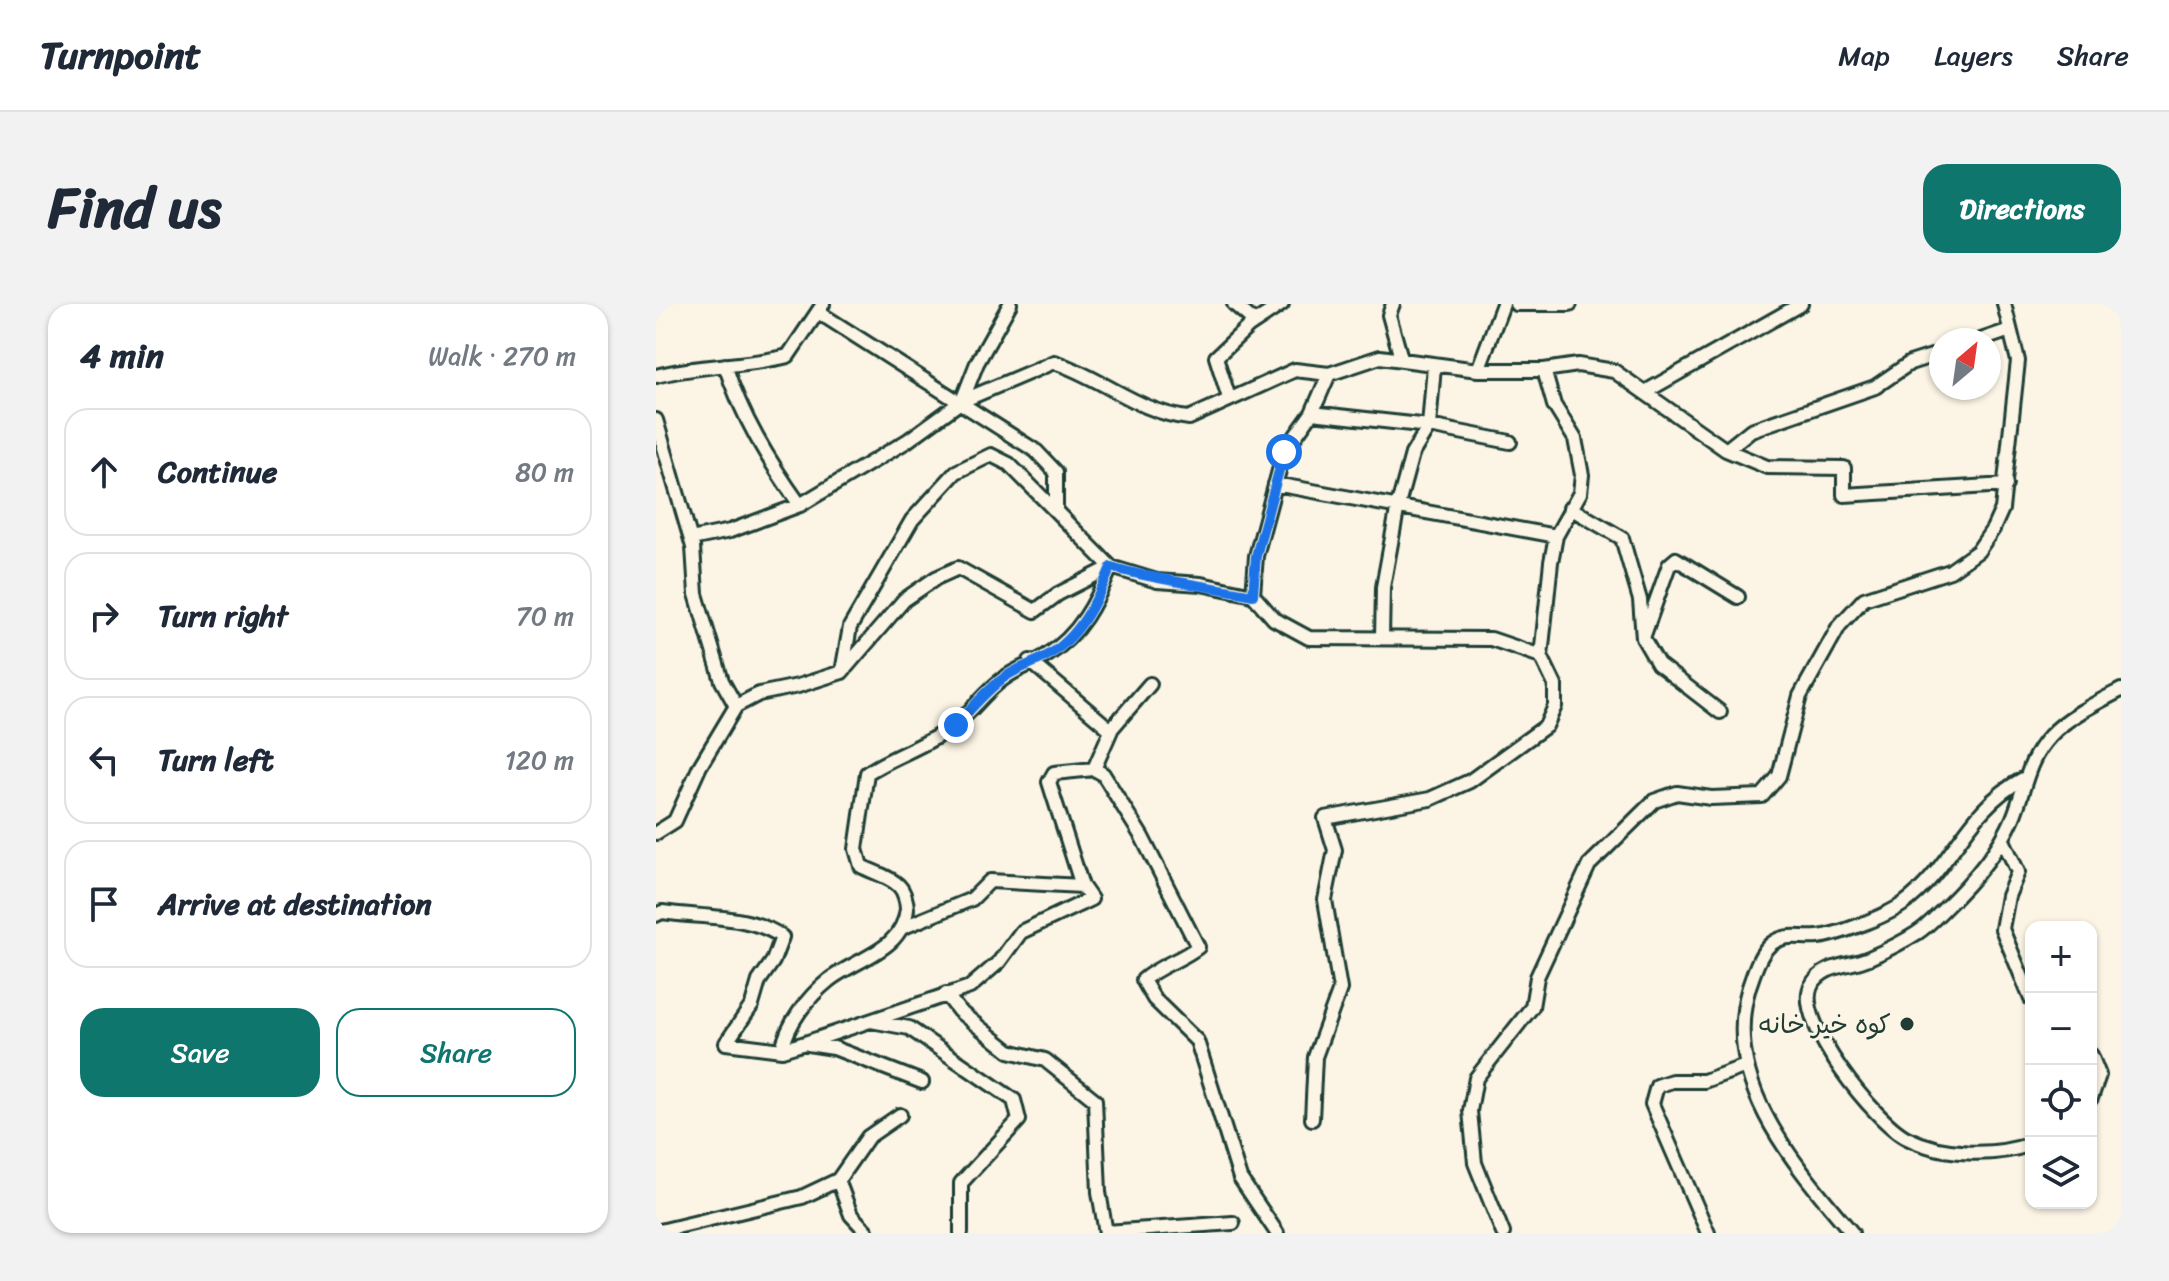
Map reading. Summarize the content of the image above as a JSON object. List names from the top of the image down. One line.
{"places":["کوه خير خانه"],"north":"top right","page":{"header":"Turnpoint","nav":["Map","Layers","Share"],"title":"Find us","buttons":["Directions",["Save","Share"]],"heading":["4 min","Walk · 270 m"],"list":[["Continue","80 m"],["Turn right","70 m"],["Turn left","120 m"],"Arrive at destination"],"map_buttons":["+","−"]}}
